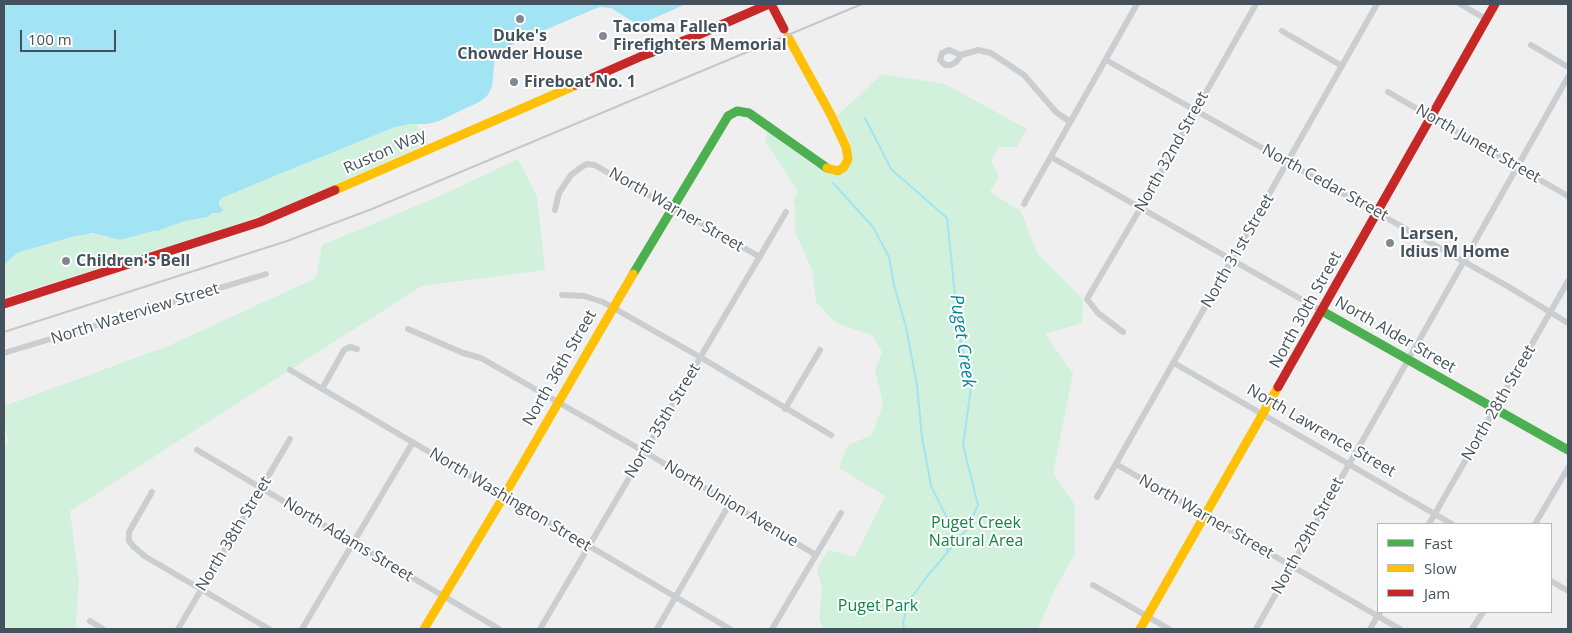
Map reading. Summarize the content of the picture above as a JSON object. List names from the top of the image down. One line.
{"streets":{"main road":["Ruston Way","North 30th Street","North Alder Street","North 36th Street"],"street":["North Junett Street","North 32nd Street","North Cedar Street","North Warner Street","North 31st Street","North Waterview Street","North 28th Street","North 35th Street","North Lawrence Street","North Washington Street","North Union Avenue","North 38th Street","North 29th Street","North Adams Street"]},"crossings":[["North Junett Street","North 30th Street"],["North Junett Street","North 29th Street"],["Ruston Way","North 36th Street"],["North 32nd Street","North Cedar Street"],["North 32nd Street","North Alder Street"],["North Cedar Street","North 31st Street"],["North Cedar Street","North 30th Street"],["North Cedar Street","North 28th Street"],["North Cedar Street","North 29th Street"],["North Warner Street","North 31st Street"],["North Warner Street","North 30th Street"],["North Warner Street","North 36th Street"],["North Warner Street","North 35th Street"],["North Warner Street","North 29th Street"],["North 31st Street","North Alder Street"],["North 31st Street","North Lawrence Street"],["North 30th Street","North Alder Street"],["North 30th Street","North Lawrence Street"],["North Alder Street","North 28th Street"],["North Alder Street","North 29th Street"],["North 36th Street","North Washington Street"],["North 36th Street","North Union Avenue"],["North 36th Street","North Adams Street"],["North 28th Street","North Lawrence Street"],["North 35th Street","North Washington Street"],["North 35th Street","North Union Avenue"],["North Lawrence Street","North 29th Street"],["North 38th Street","North Adams Street"]],"water":["Puget Creek"],"parks":["Puget Creek Natural Area","Puget Park"],"places":["Duke's Chowder House","Tacoma Fallen Firefighters Memorial","Fireboat No. 1","Larsen, Idius M Home","Children's Bell"],"legend":["Fast","Slow","Jam"],"scale_bar":"100 m"}
